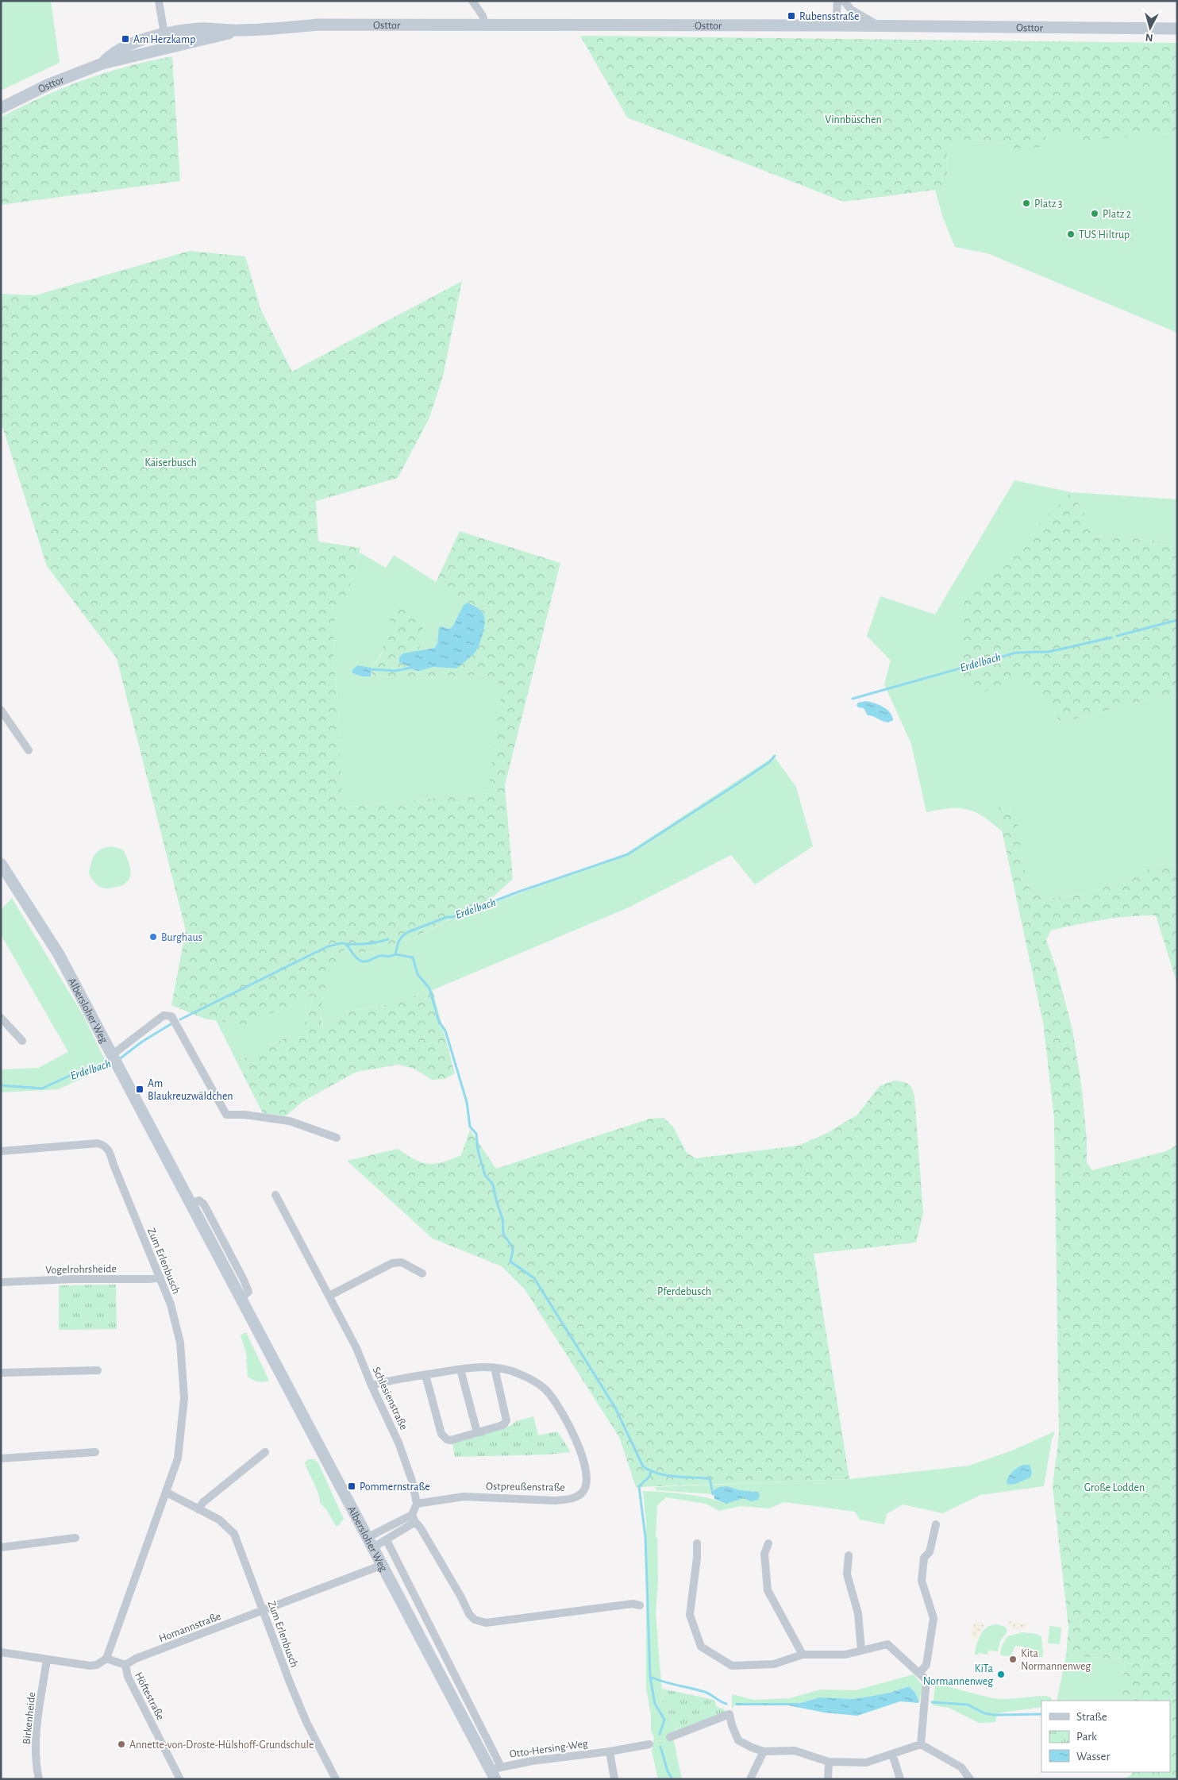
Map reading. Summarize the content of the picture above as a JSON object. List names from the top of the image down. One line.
{"streets":{"main road":["Osttor","Albersloher Weg"],"street":["Zum Erlenbusch","Vogelrohrsheide","Schlesienstraße","Ostpreußenstraße","Homannstraße","Höftestraße","Birkenheide","Otto-Hersing-Weg"]},"crossings":[["Albersloher Weg","Homannstraße"],["Albersloher Weg","Otto-Hersing-Weg"],["Zum Erlenbusch","Vogelrohrsheide"],["Zum Erlenbusch","Homannstraße"],["Schlesienstraße","Ostpreußenstraße"],["Homannstraße","Höftestraße"]],"water":["Erdelbach"],"parks":["Vinnbüschen","Kaiserbusch","Pferdebusch","Große Lodden"],"places":{"transit":["Rubensstraße","Am Herzkamp","Am Blaukreuzwäldchen","Pommernstraße"],"other":["Platz 3","Platz 2","TUS Hiltrup","Burghaus","Kita Normannenweg","KiTa Normannenweg","Annette-von-Droste-Hülshoff-Grundschule"]},"legend":["Straße","Park","Wasser"],"north":"bottom"}
